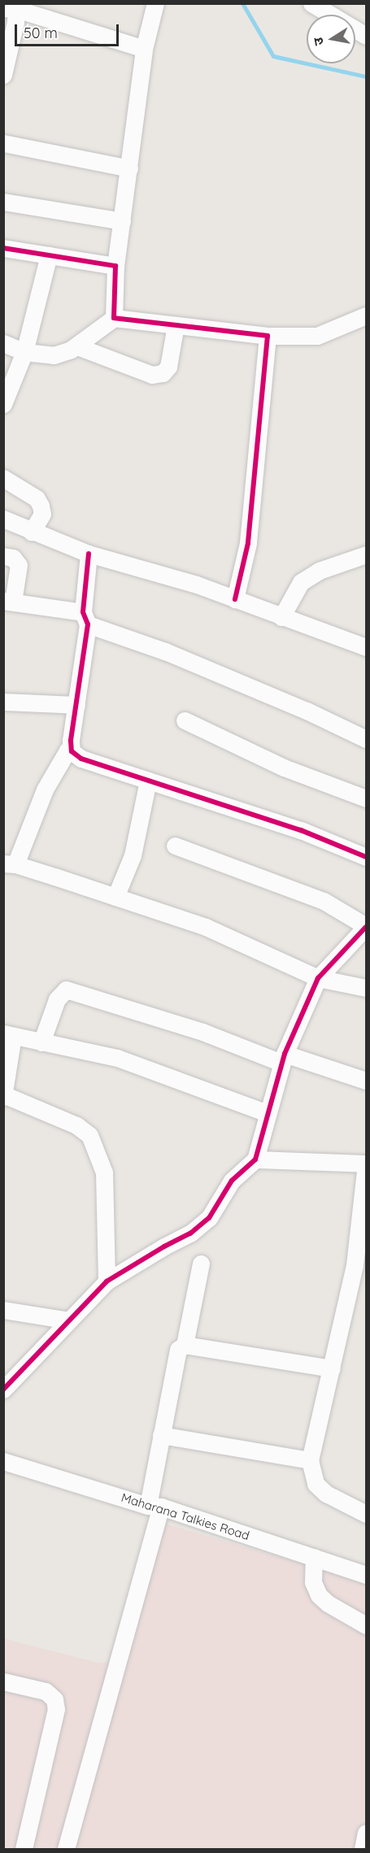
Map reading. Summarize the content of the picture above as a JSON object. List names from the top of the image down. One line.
{"streets":{"street":["Maharana Talkies Road"]},"scale_bar":"50 m","north":"left"}
